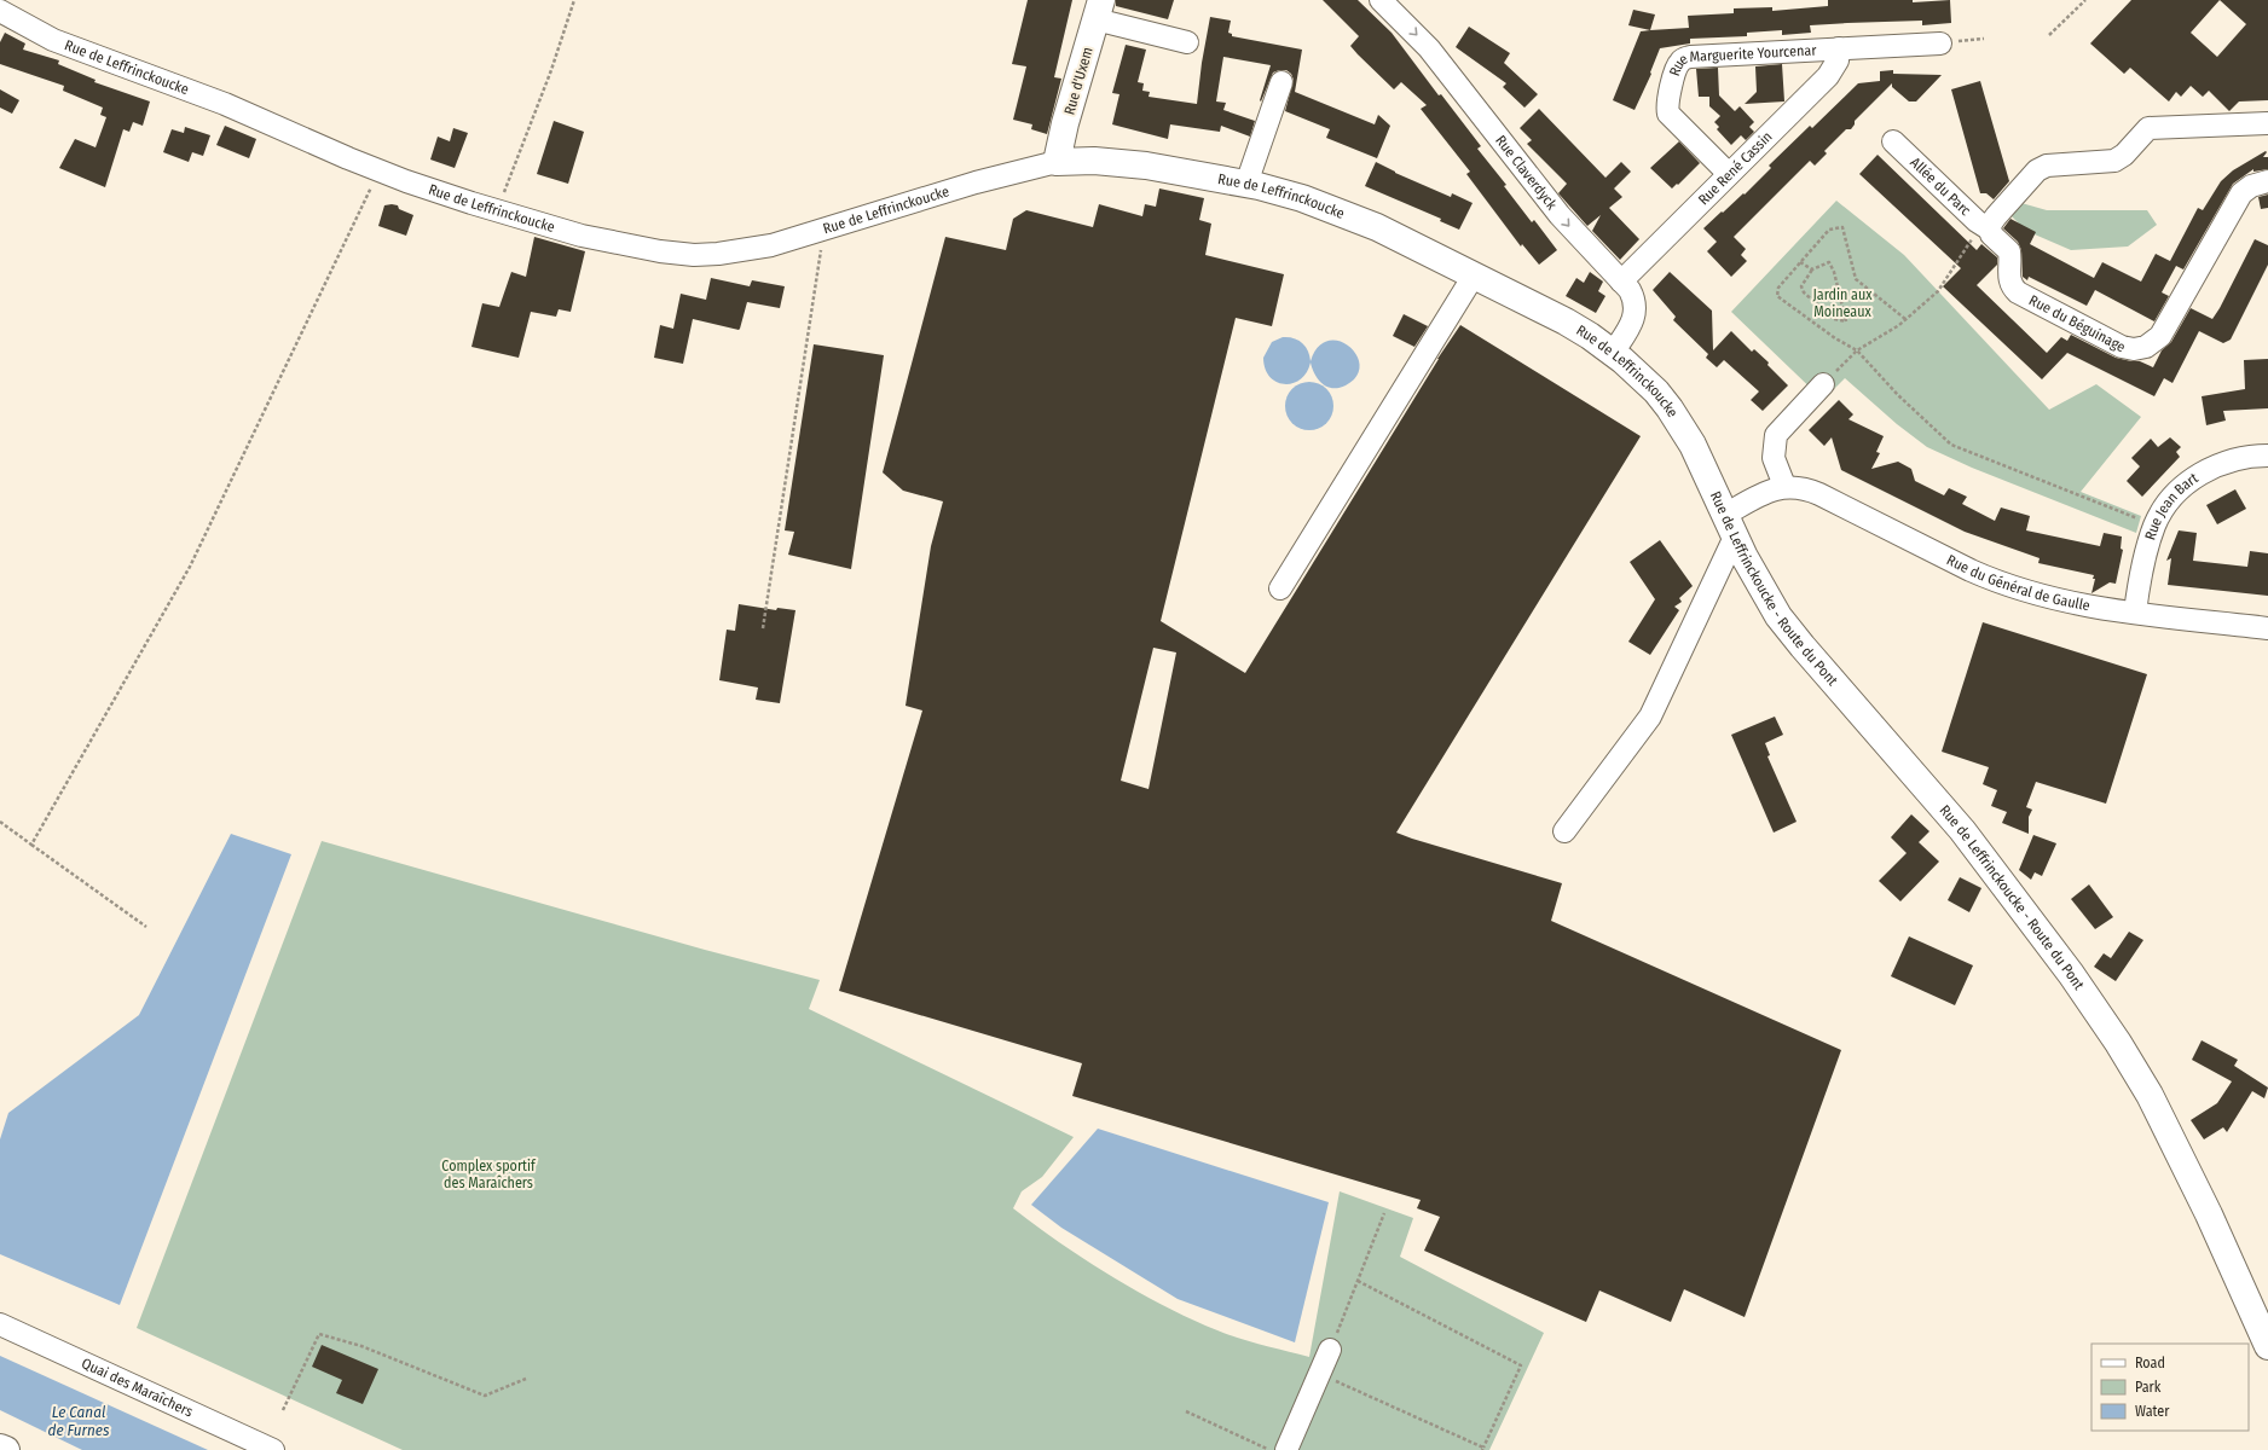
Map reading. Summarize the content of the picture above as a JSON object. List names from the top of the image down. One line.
{"streets":{"main road":["Rue de Leffrinckoucke","Rue d'Uxem","Rue de Leffrinckoucke - Route du Pont"],"street":["Rue Marguerite Yourcenar","Rue René Cassin","Rue Claverdyck","Allée du Parc","Rue du Béguinage","Rue Jean Bart","Rue du Général de Gaulle","Quai des Maraîchers"]},"crossings":[["Rue de Leffrinckoucke","Rue d'Uxem"],["Rue de Leffrinckoucke","Rue Claverdyck"],["Rue de Leffrinckoucke","Rue de Leffrinckoucke - Route du Pont"],["Rue Marguerite Yourcenar","Rue René Cassin"],["Rue René Cassin","Rue Claverdyck"],["Allée du Parc","Rue du Béguinage"],["Rue Jean Bart","Rue du Général de Gaulle"]],"one_way":["Rue Claverdyck"],"water":["Le Canal de Furnes"],"parks":["Jardin aux Moineaux","Complex sportif des Maraîchers"],"legend":["Road","Park","Water"]}
